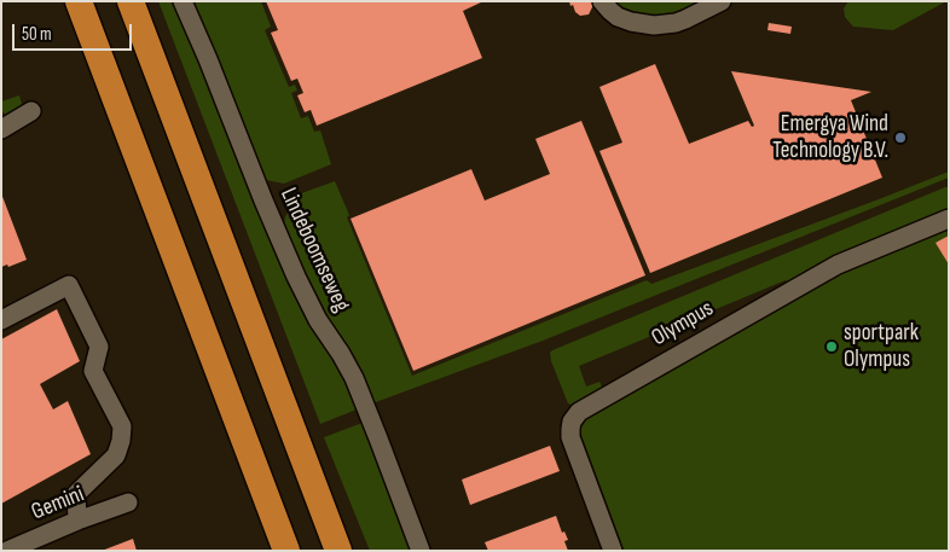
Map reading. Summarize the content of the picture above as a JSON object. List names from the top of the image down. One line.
{"streets":{"street":["Lindeboomseweg","Olympus","Gemini"]},"places":["Emergya Wind Technology B.V.","sportpark Olympus"],"scale_bar":"50 m"}
